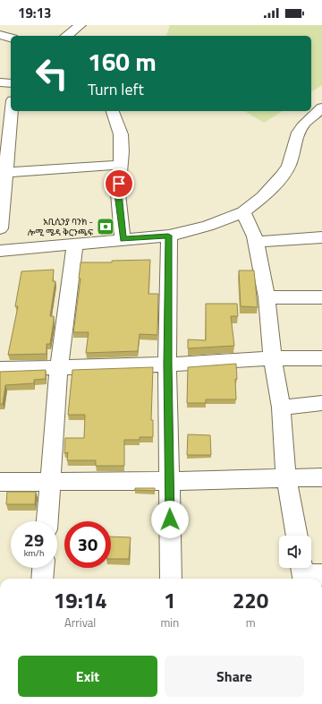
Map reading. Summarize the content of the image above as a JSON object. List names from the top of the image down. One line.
{"places":{"bank":["አቢሲንያ ባንክ - ሎሚ ሜዳ ቅርንጫፍ"]},"page":{"status":"19:13","turn":["160 m","Turn left"],"speed":"29 km/h","limit":"30","eta":["19:14","Arrival","1","min","220","m"],"buttons":["Exit","Share"]}}
